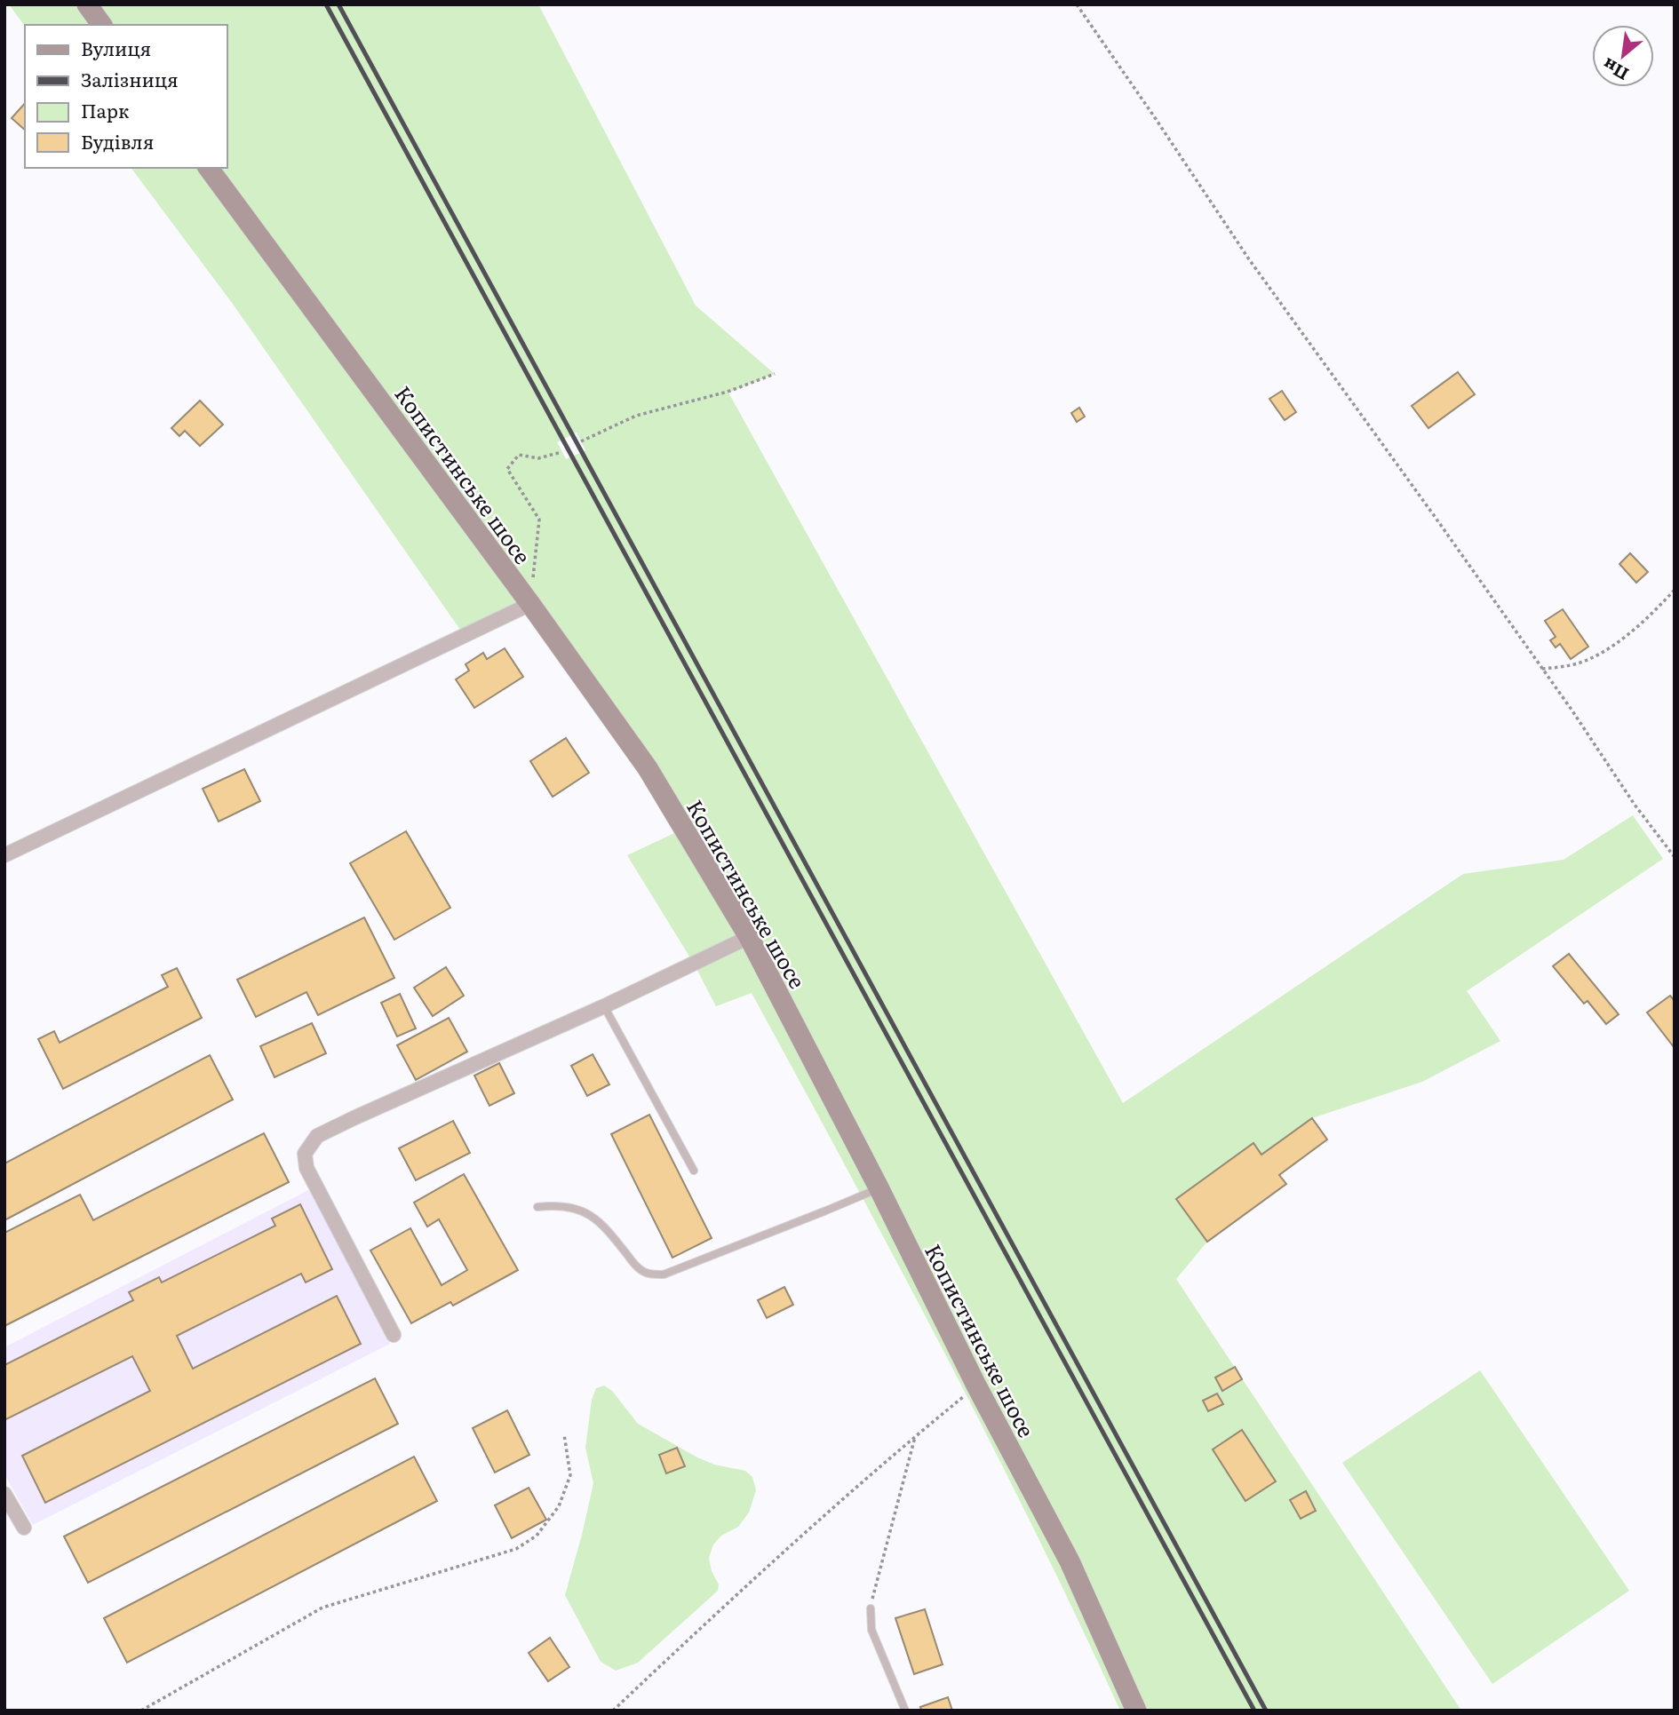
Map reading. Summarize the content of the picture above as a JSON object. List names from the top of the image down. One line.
{"streets":{"street":["Копистинське шосе"]},"legend":["Вулиця","Залізниця","Парк","Будівля"],"north":"bottom left"}
